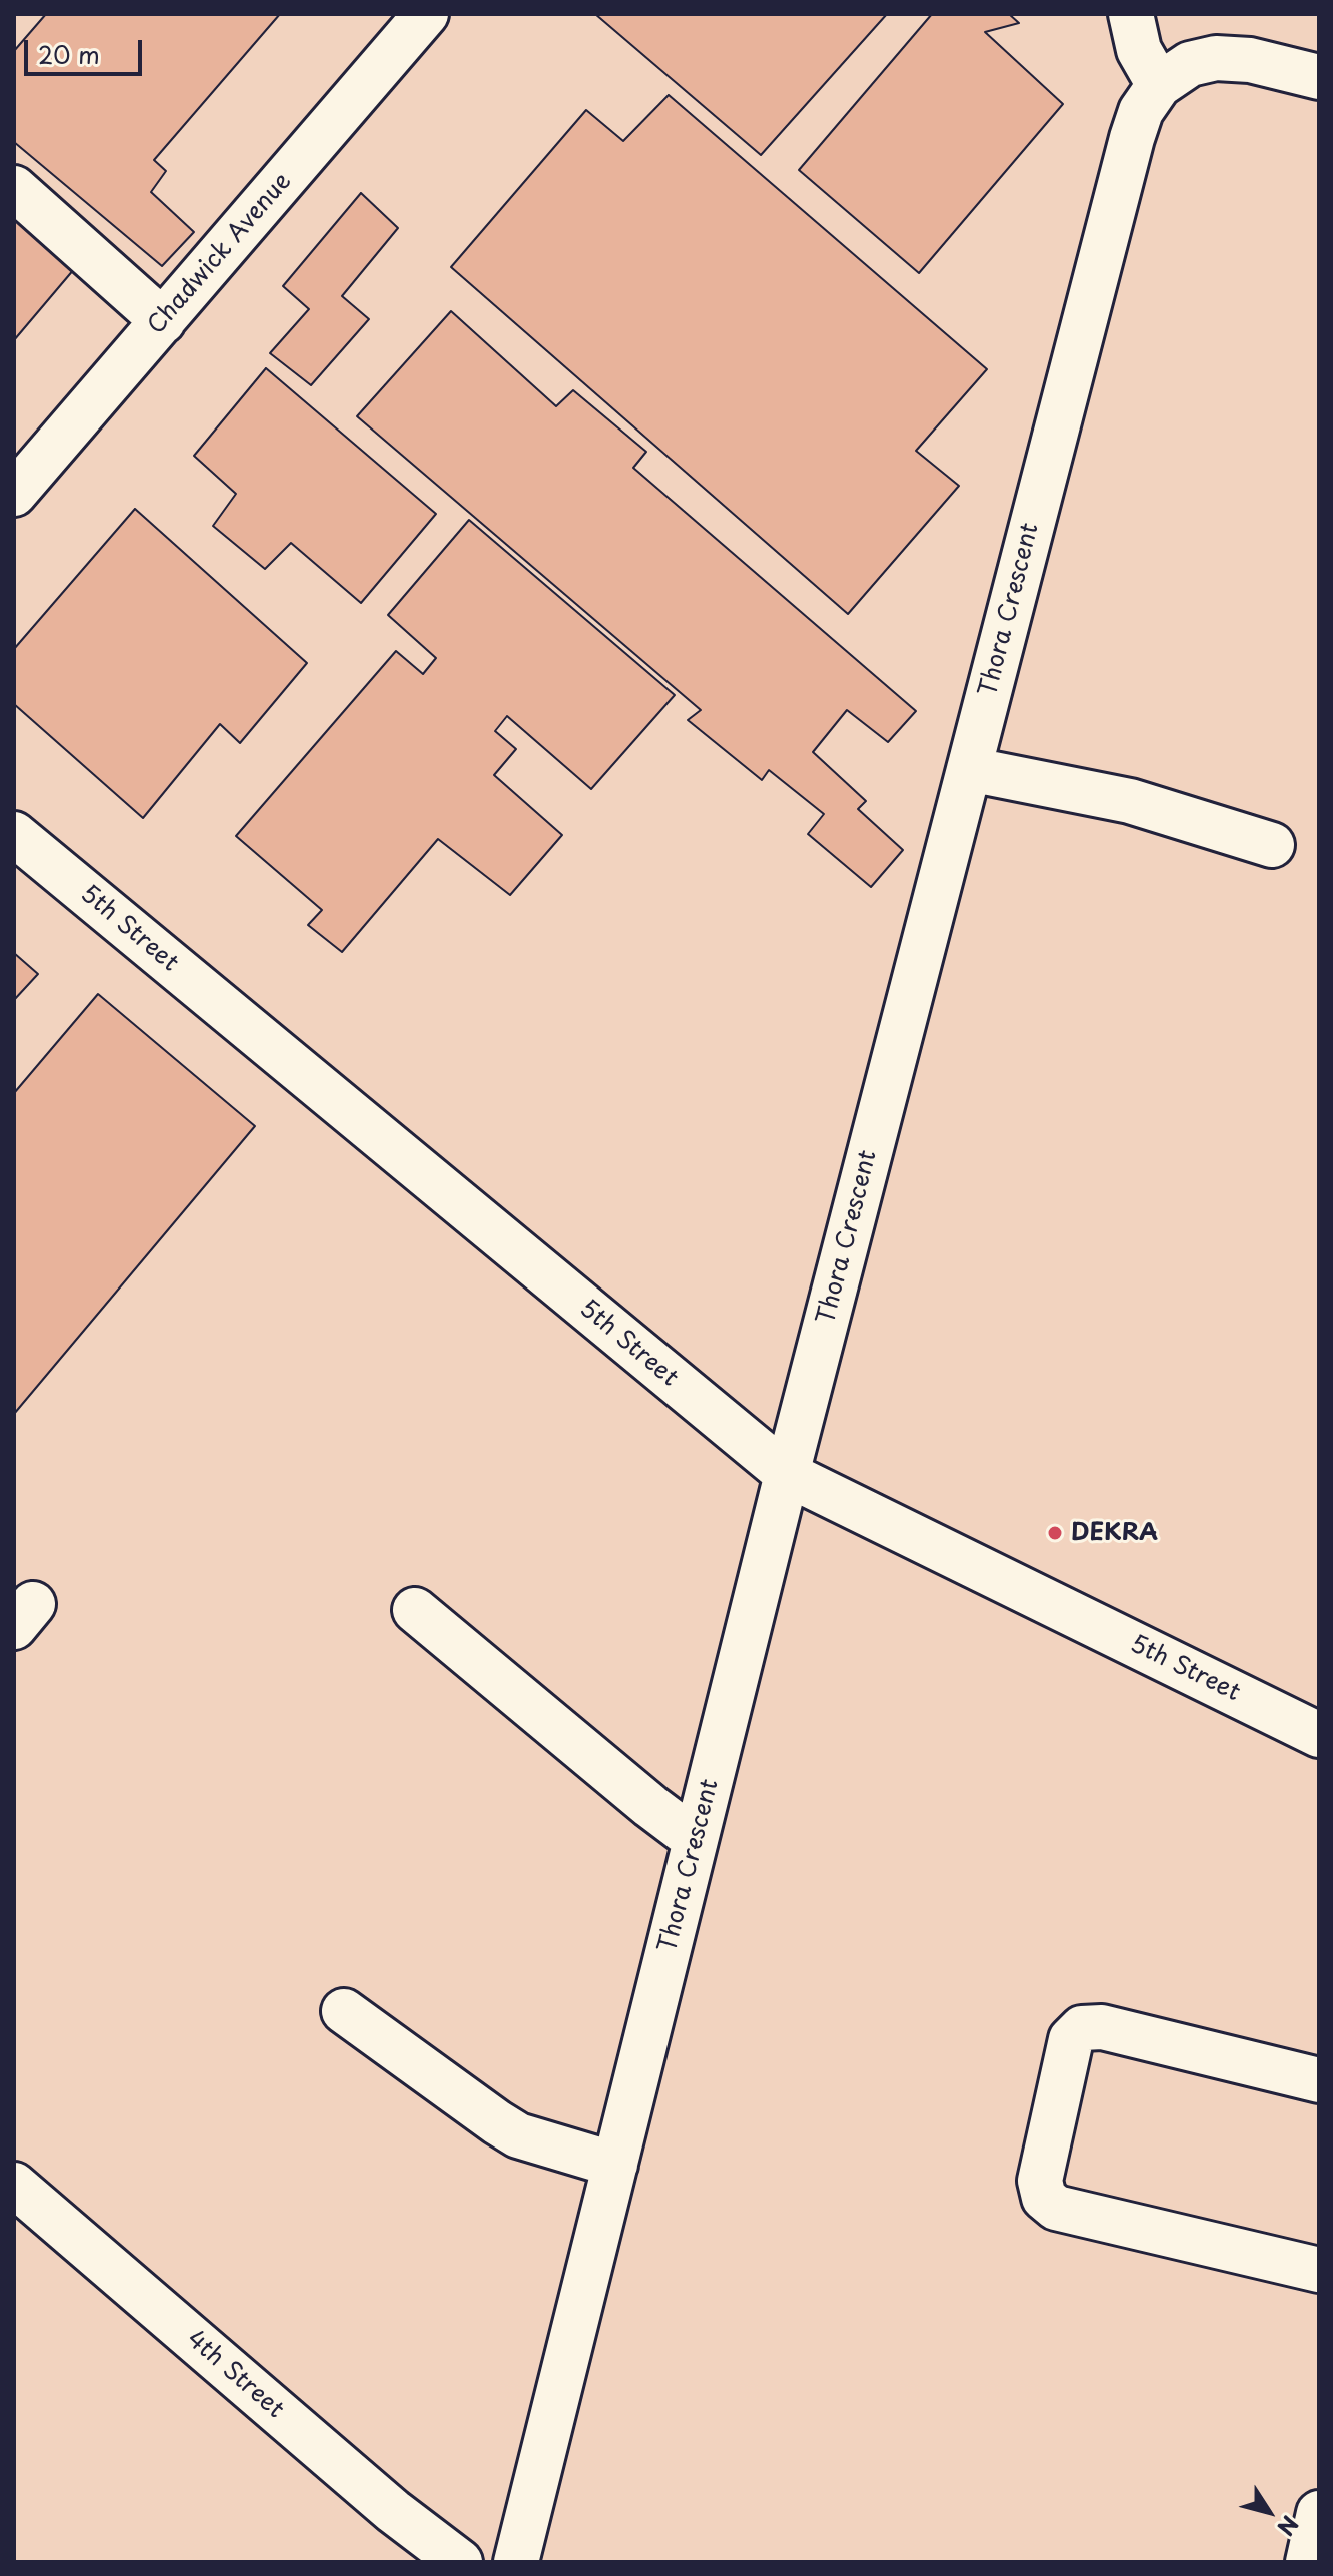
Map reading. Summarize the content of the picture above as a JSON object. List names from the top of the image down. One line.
{"streets":{"lane":["Chadwick Avenue","Thora Crescent","5th Street","4th Street"]},"crossings":[["Thora Crescent","5th Street"]],"places":["DEKRA"],"scale_bar":"20 m","north":"bottom right"}
